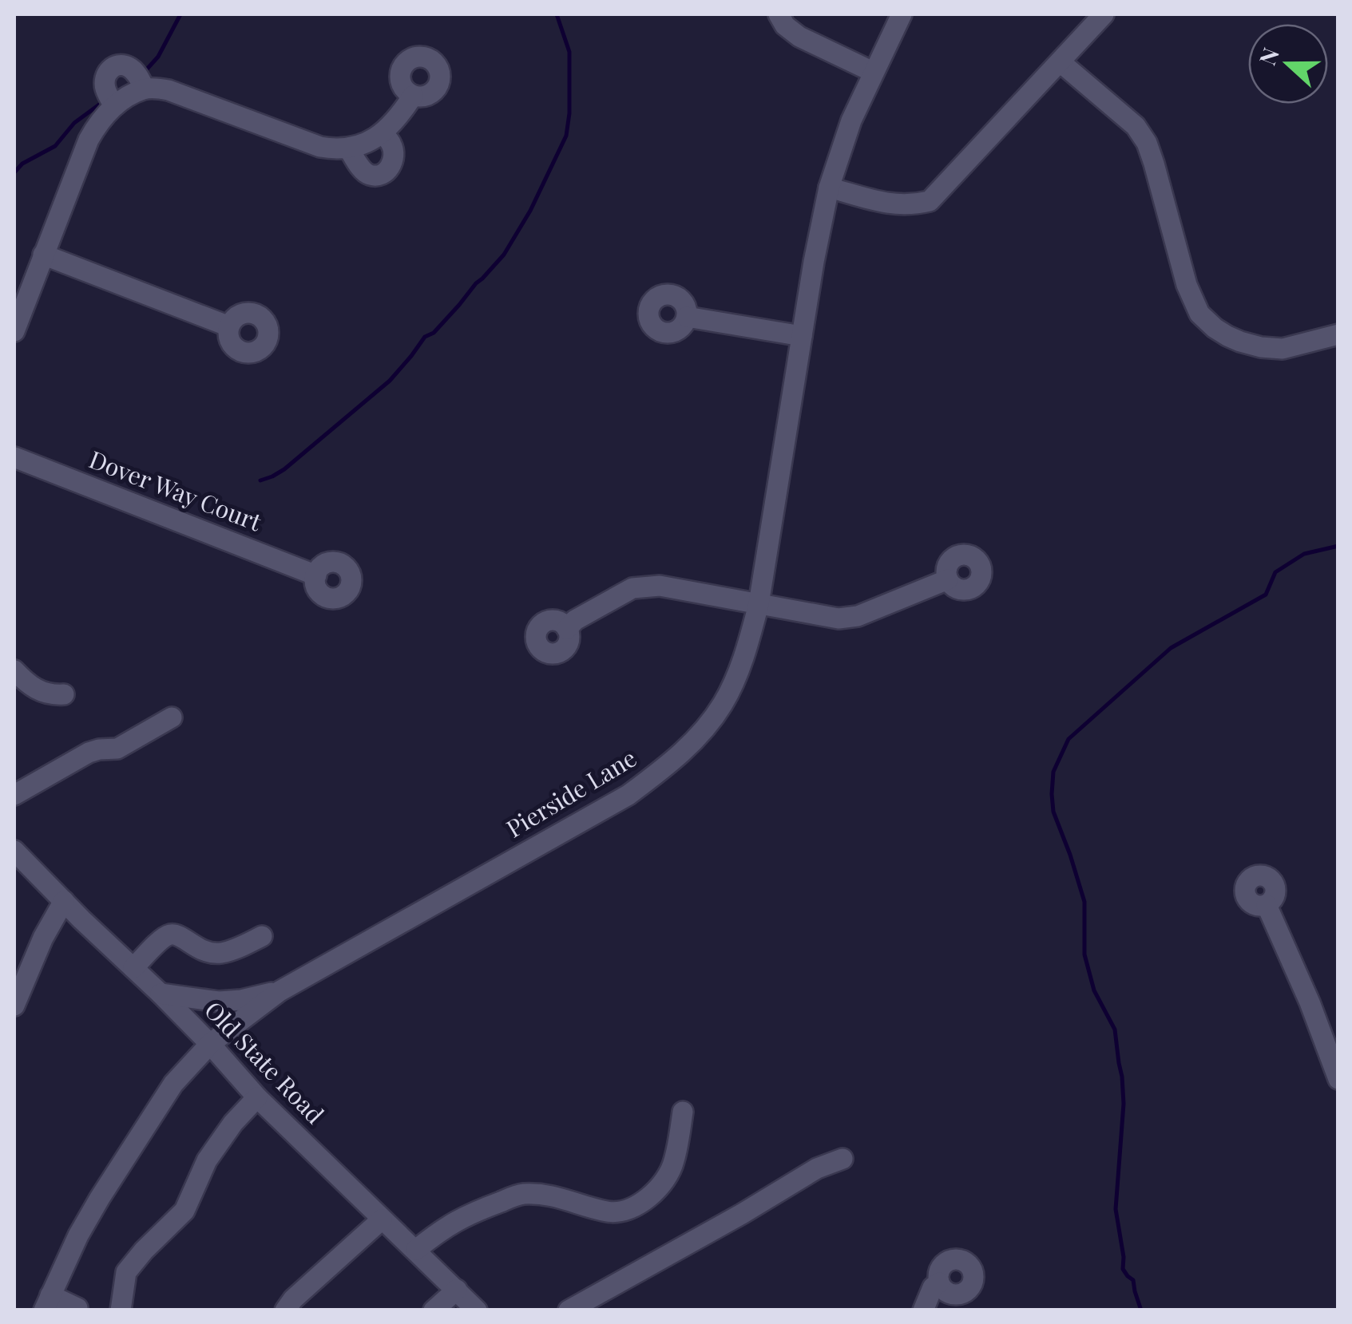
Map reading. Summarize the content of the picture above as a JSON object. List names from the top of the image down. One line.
{"streets":{"street":["Dover Way Court","Pierside Lane","Old State Road"]},"crossings":[["Pierside Lane","Old State Road"]],"north":"left"}
